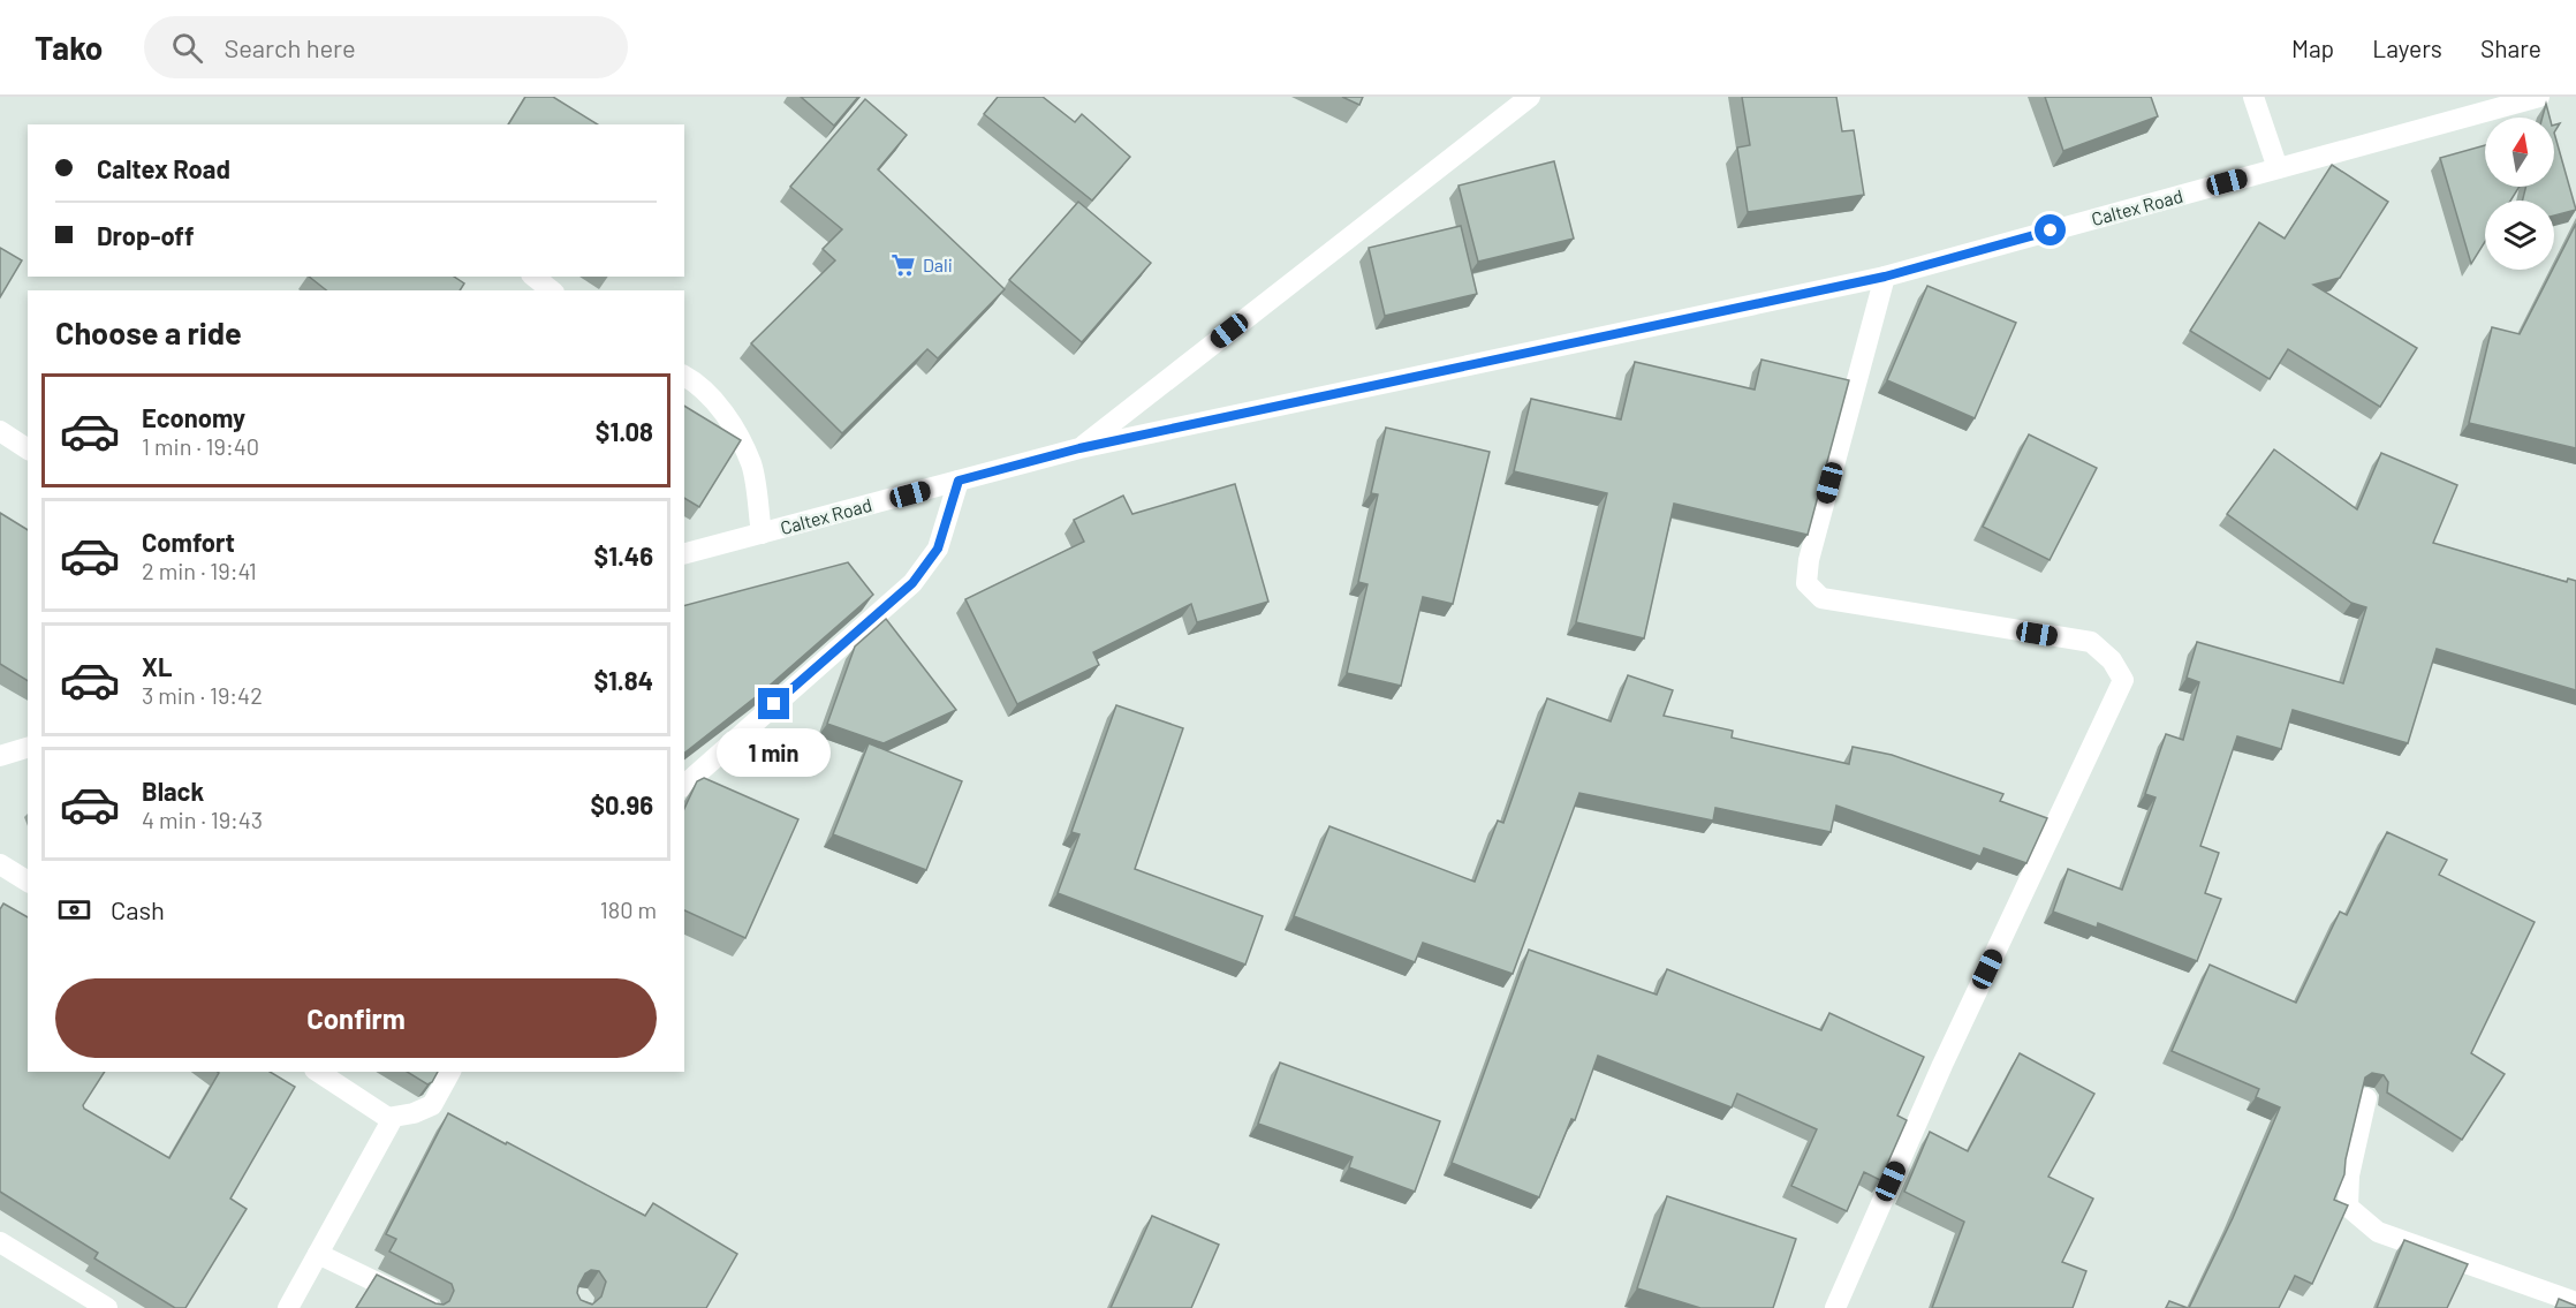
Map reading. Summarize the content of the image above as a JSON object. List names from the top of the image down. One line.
{"streets":{"street":["Caltex Road"]},"places":{"supermarket":["Dali"]},"north":"top","page":{"header":"Tako","search":"Search here","nav":["Map","Layers","Share"],"banner":["Caltex Road","Drop-off"],"heading":"Choose a ride","list":[{"name":"Economy","note":"1 min · 19:40","value":"$1.08"},{"name":"Comfort","note":"2 min · 19:41","value":"$1.46"},{"name":"XL","note":"3 min · 19:42","value":"$1.84"},{"name":"Black","note":"4 min · 19:43","value":"$0.96"}],"bubble":"1 min","pay":["Cash","180 m"],"buttons":"Confirm"}}
